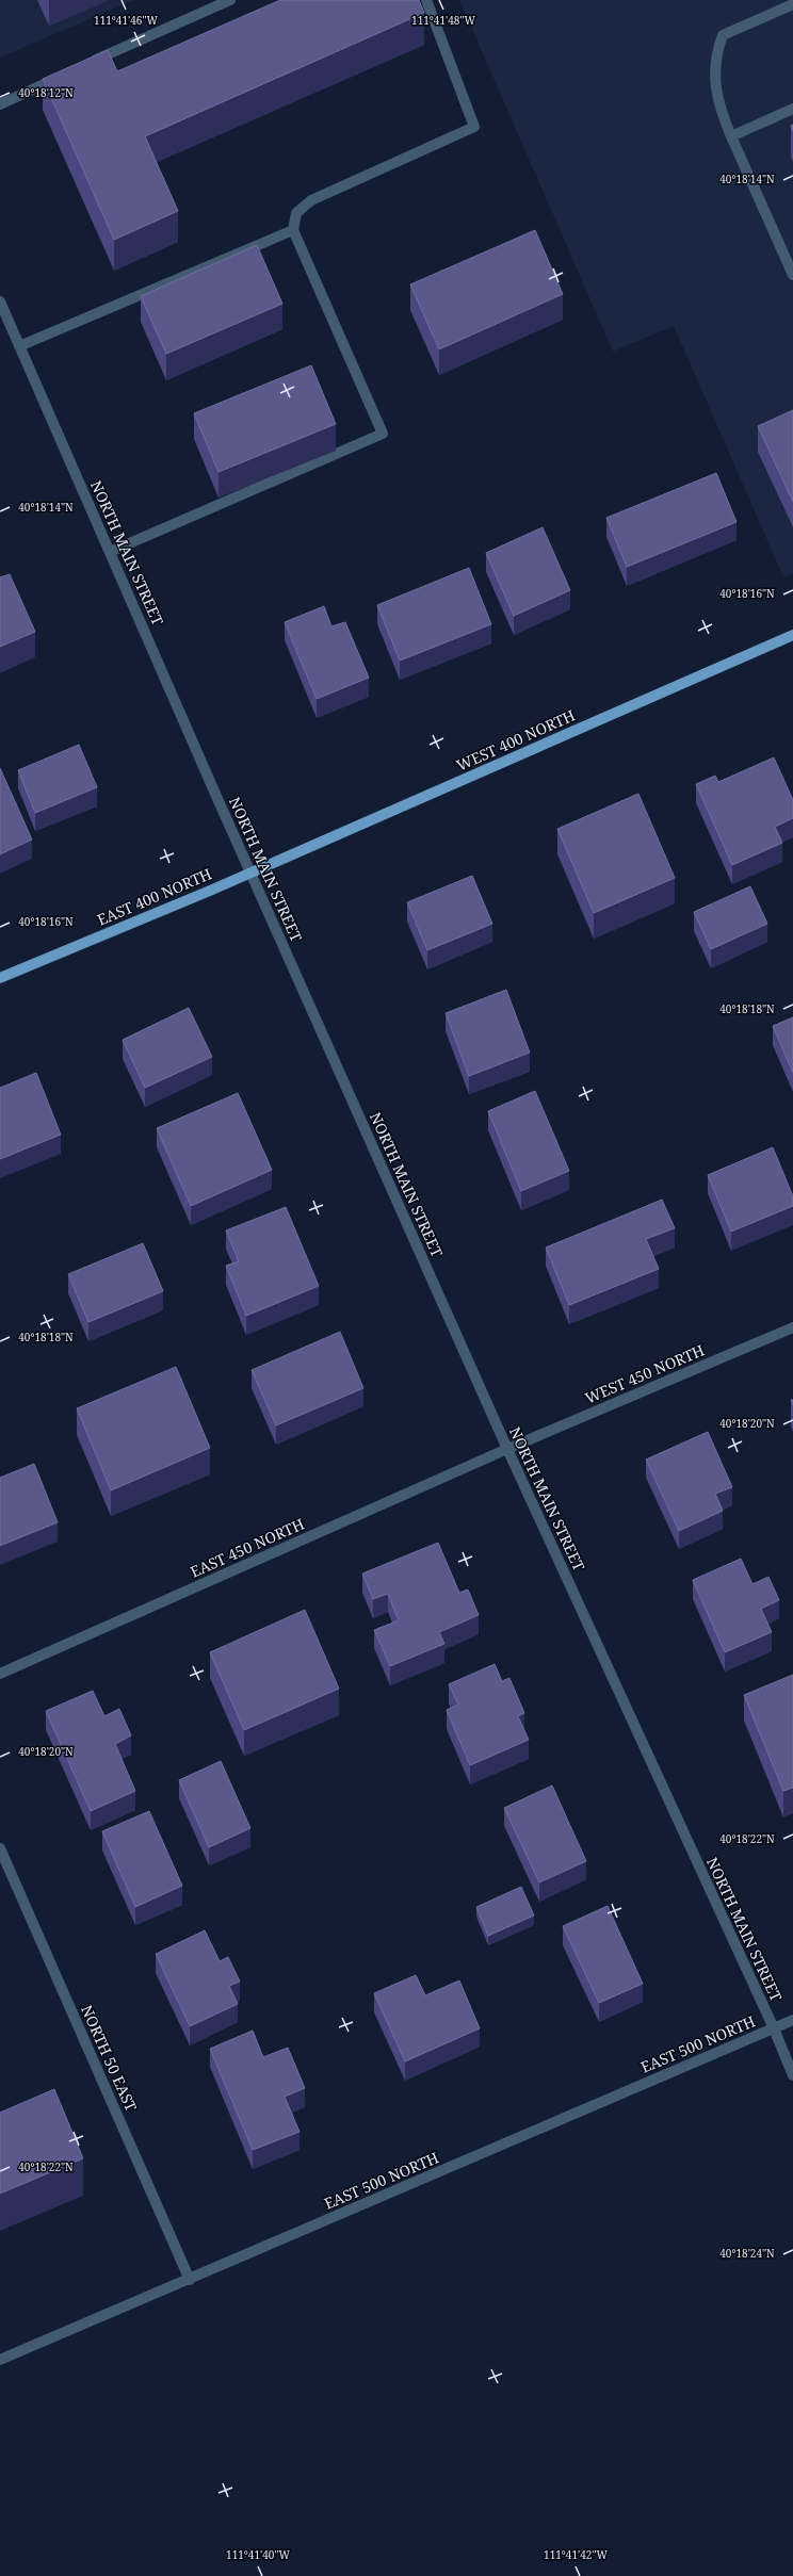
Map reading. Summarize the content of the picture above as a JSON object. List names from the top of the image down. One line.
{"streets":{"main road":["WEST 400 NORTH","EAST 400 NORTH"],"street":["NORTH MAIN STREET","WEST 450 NORTH","EAST 450 NORTH","EAST 500 NORTH","NORTH 50 EAST"]},"crossings":[["NORTH MAIN STREET","WEST 400 NORTH"],["NORTH MAIN STREET","EAST 400 NORTH"],["NORTH MAIN STREET","WEST 450 NORTH"],["NORTH MAIN STREET","EAST 450 NORTH"],["NORTH MAIN STREET","EAST 500 NORTH"],["WEST 400 NORTH","EAST 400 NORTH"],["WEST 450 NORTH","EAST 450 NORTH"],["EAST 500 NORTH","NORTH 50 EAST"]],"coordinates":["111°41'46\"W","111°41'48\"W","40°18'12\"N","40°18'14\"N","40°18'16\"N","40°18'18\"N","40°18'20\"N","40°18'22\"N","40°18'24\"N","111°41'40\"W","111°41'42\"W"]}
